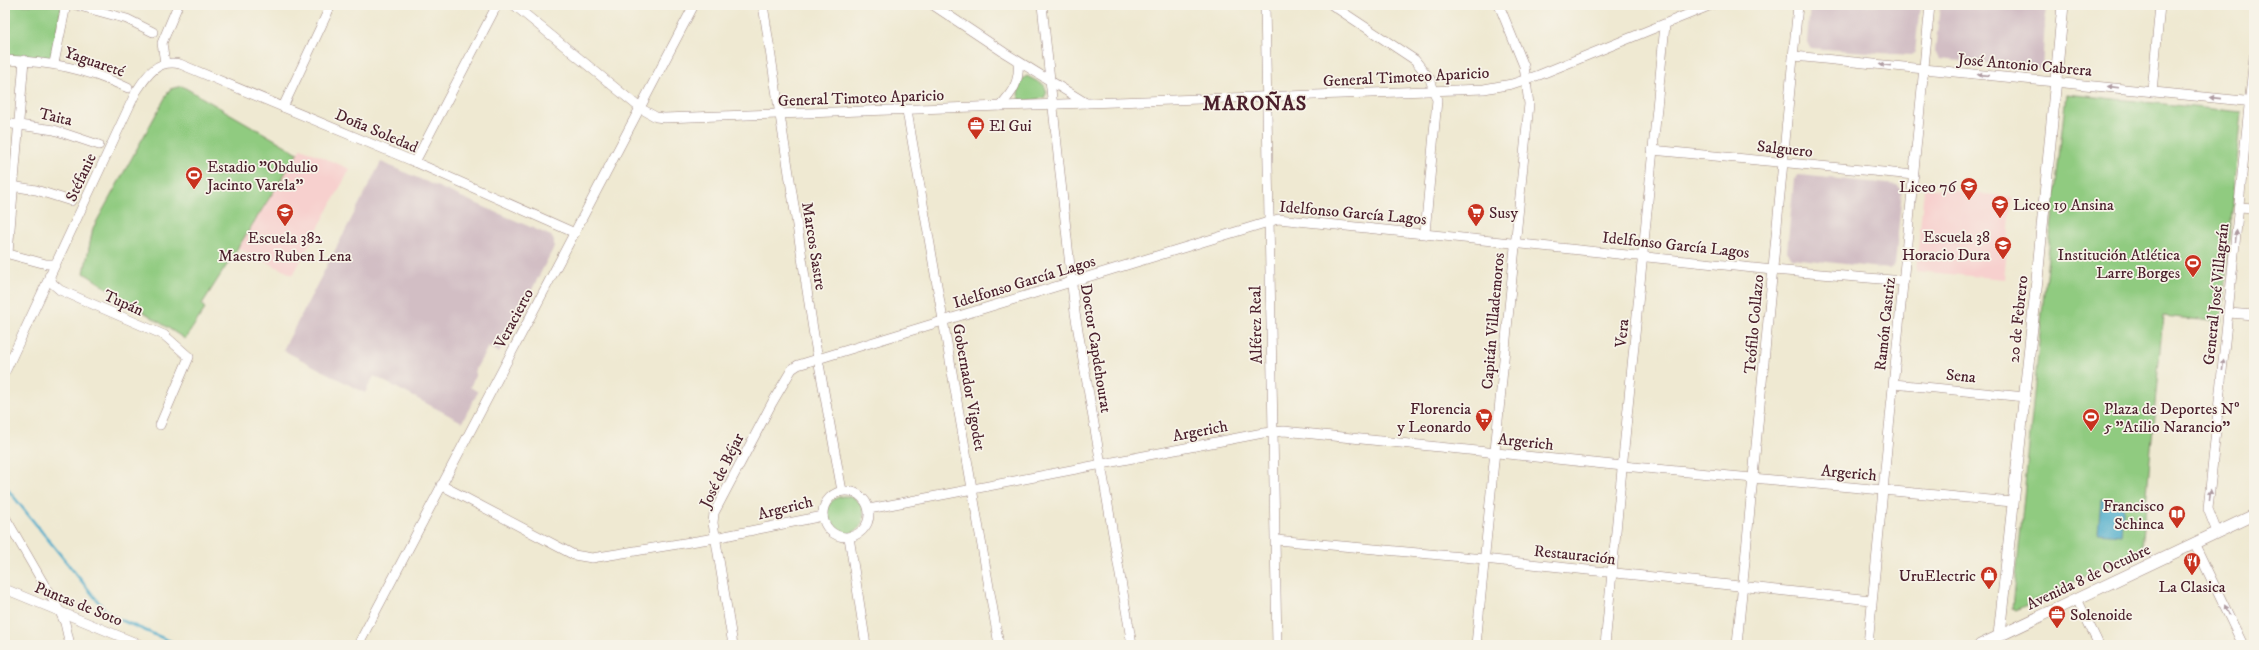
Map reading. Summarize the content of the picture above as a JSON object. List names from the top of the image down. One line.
{"streets":{"main road":["20 de Febrero","Avenida 8 de Octubre"],"street":["Yaguareté","José Antonio Cabrera","General Timoteo Aparicio","Taita","Doña Soledad","Salguero","Stéfanie","Idelfonso García Lagos","Marcos Sastre","General José Villagrán","Tupán","Veracierto","Capitán Villademoros","Teófilo Collazo","Ramón Castriz","Alférez Real","Vera","Doctor Capdehourat","Sena","Gobernador Vigodet","Argerich","José de Béjar","Restauración","Puntas de Soto"]},"crossings":[["José Antonio Cabrera","General José Villagrán"],["José Antonio Cabrera","20 de Febrero"],["José Antonio Cabrera","Teófilo Collazo"],["José Antonio Cabrera","Ramón Castriz"],["General Timoteo Aparicio","Marcos Sastre"],["General Timoteo Aparicio","Veracierto"],["General Timoteo Aparicio","Capitán Villademoros"],["General Timoteo Aparicio","Alférez Real"],["General Timoteo Aparicio","Vera"],["General Timoteo Aparicio","Doctor Capdehourat"],["General Timoteo Aparicio","Gobernador Vigodet"],["Doña Soledad","Stéfanie"],["Doña Soledad","Veracierto"],["Salguero","Teófilo Collazo"],["Salguero","Ramón Castriz"],["Salguero","Vera"],["Stéfanie","Tupán"],["Idelfonso García Lagos","Marcos Sastre"],["Idelfonso García Lagos","Capitán Villademoros"],["Idelfonso García Lagos","Teófilo Collazo"],["Idelfonso García Lagos","Ramón Castriz"],["Idelfonso García Lagos","Alférez Real"],["Idelfonso García Lagos","Vera"],["Idelfonso García Lagos","Doctor Capdehourat"],["Idelfonso García Lagos","Gobernador Vigodet"],["Idelfonso García Lagos","José de Béjar"],["Marcos Sastre","Argerich"],["Marcos Sastre","José de Béjar"],["General José Villagrán","Avenida 8 de Octubre"],["Veracierto","Argerich"],["20 de Febrero","Sena"],["20 de Febrero","Argerich"],["20 de Febrero","Avenida 8 de Octubre"],["Capitán Villademoros","Argerich"],["Capitán Villademoros","Restauración"],["Teófilo Collazo","Argerich"],["Teófilo Collazo","Restauración"],["Ramón Castriz","Sena"],["Ramón Castriz","Argerich"],["Ramón Castriz","Restauración"],["Alférez Real","Argerich"],["Alférez Real","Restauración"],["Vera","Argerich"],["Vera","Restauración"],["Doctor Capdehourat","Argerich"],["Gobernador Vigodet","Argerich"],["Argerich","José de Béjar"]],"one_way":["José Antonio Cabrera","General José Villagrán"],"districts":["MAROÑAS"],"places":{"office":["El Gui","Solenoide"],"sports":["Estadio \"Obdulio Jacinto Varela\"","Institución Atlética Larre Borges","Plaza de Deportes Nº 5 \"Atilio Narancio\""],"school or university":["Liceo 76","Liceo 19 Ansina","Escuela 382 Maestro Ruben Lena","Escuela 38 Horacio Dura"],"supermarket":["Susy","Florencia y Leonardo"],"library":["Francisco Schinca"],"restaurant":["La Clasica"],"shop":["UruElectric"]}}
